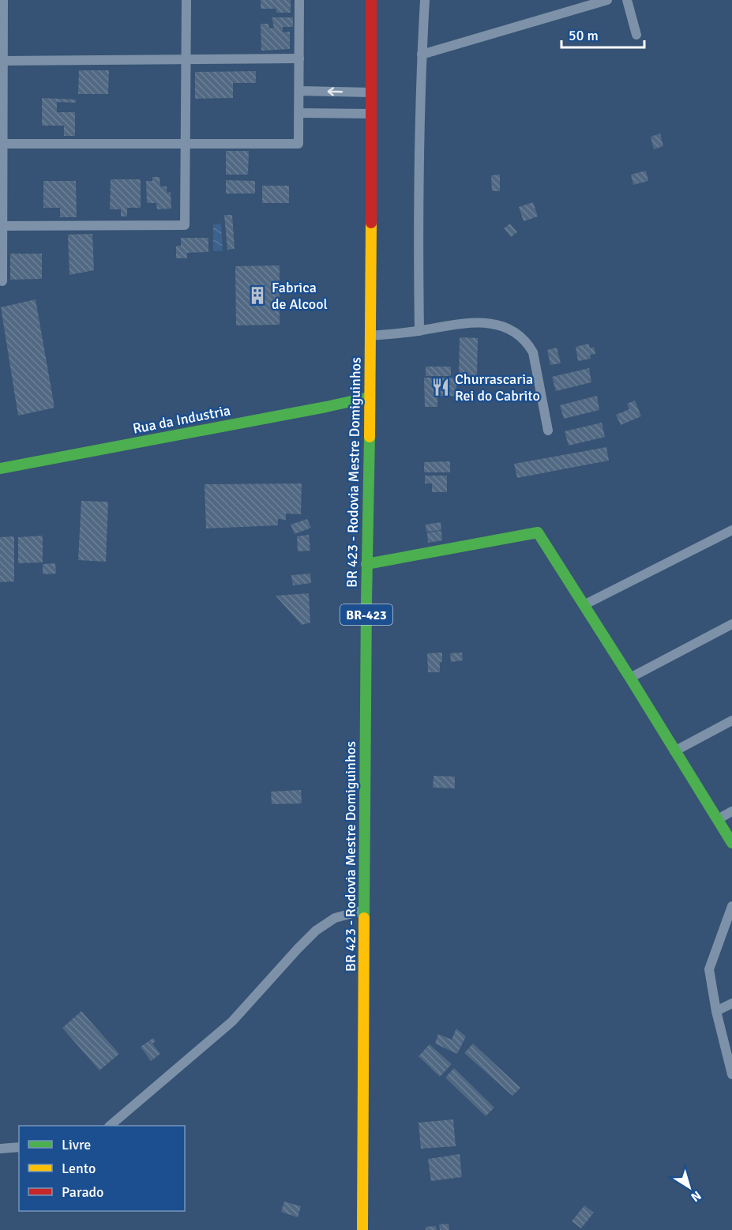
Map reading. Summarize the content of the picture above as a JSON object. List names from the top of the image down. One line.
{"streets":{"main road":["Rua da Industria","BR 423 - Rodovia Mestre Domiguinhos","BR-423"]},"crossings":[["Rua da Industria","BR 423 - Rodovia Mestre Domiguinhos"]],"places":{"building":["Fabrica de Alcool"],"restaurant":["Churrascaria Rei do Cabrito"]},"legend":["Livre","Lento","Parado"],"scale_bar":"50 m","north":"bottom right"}
